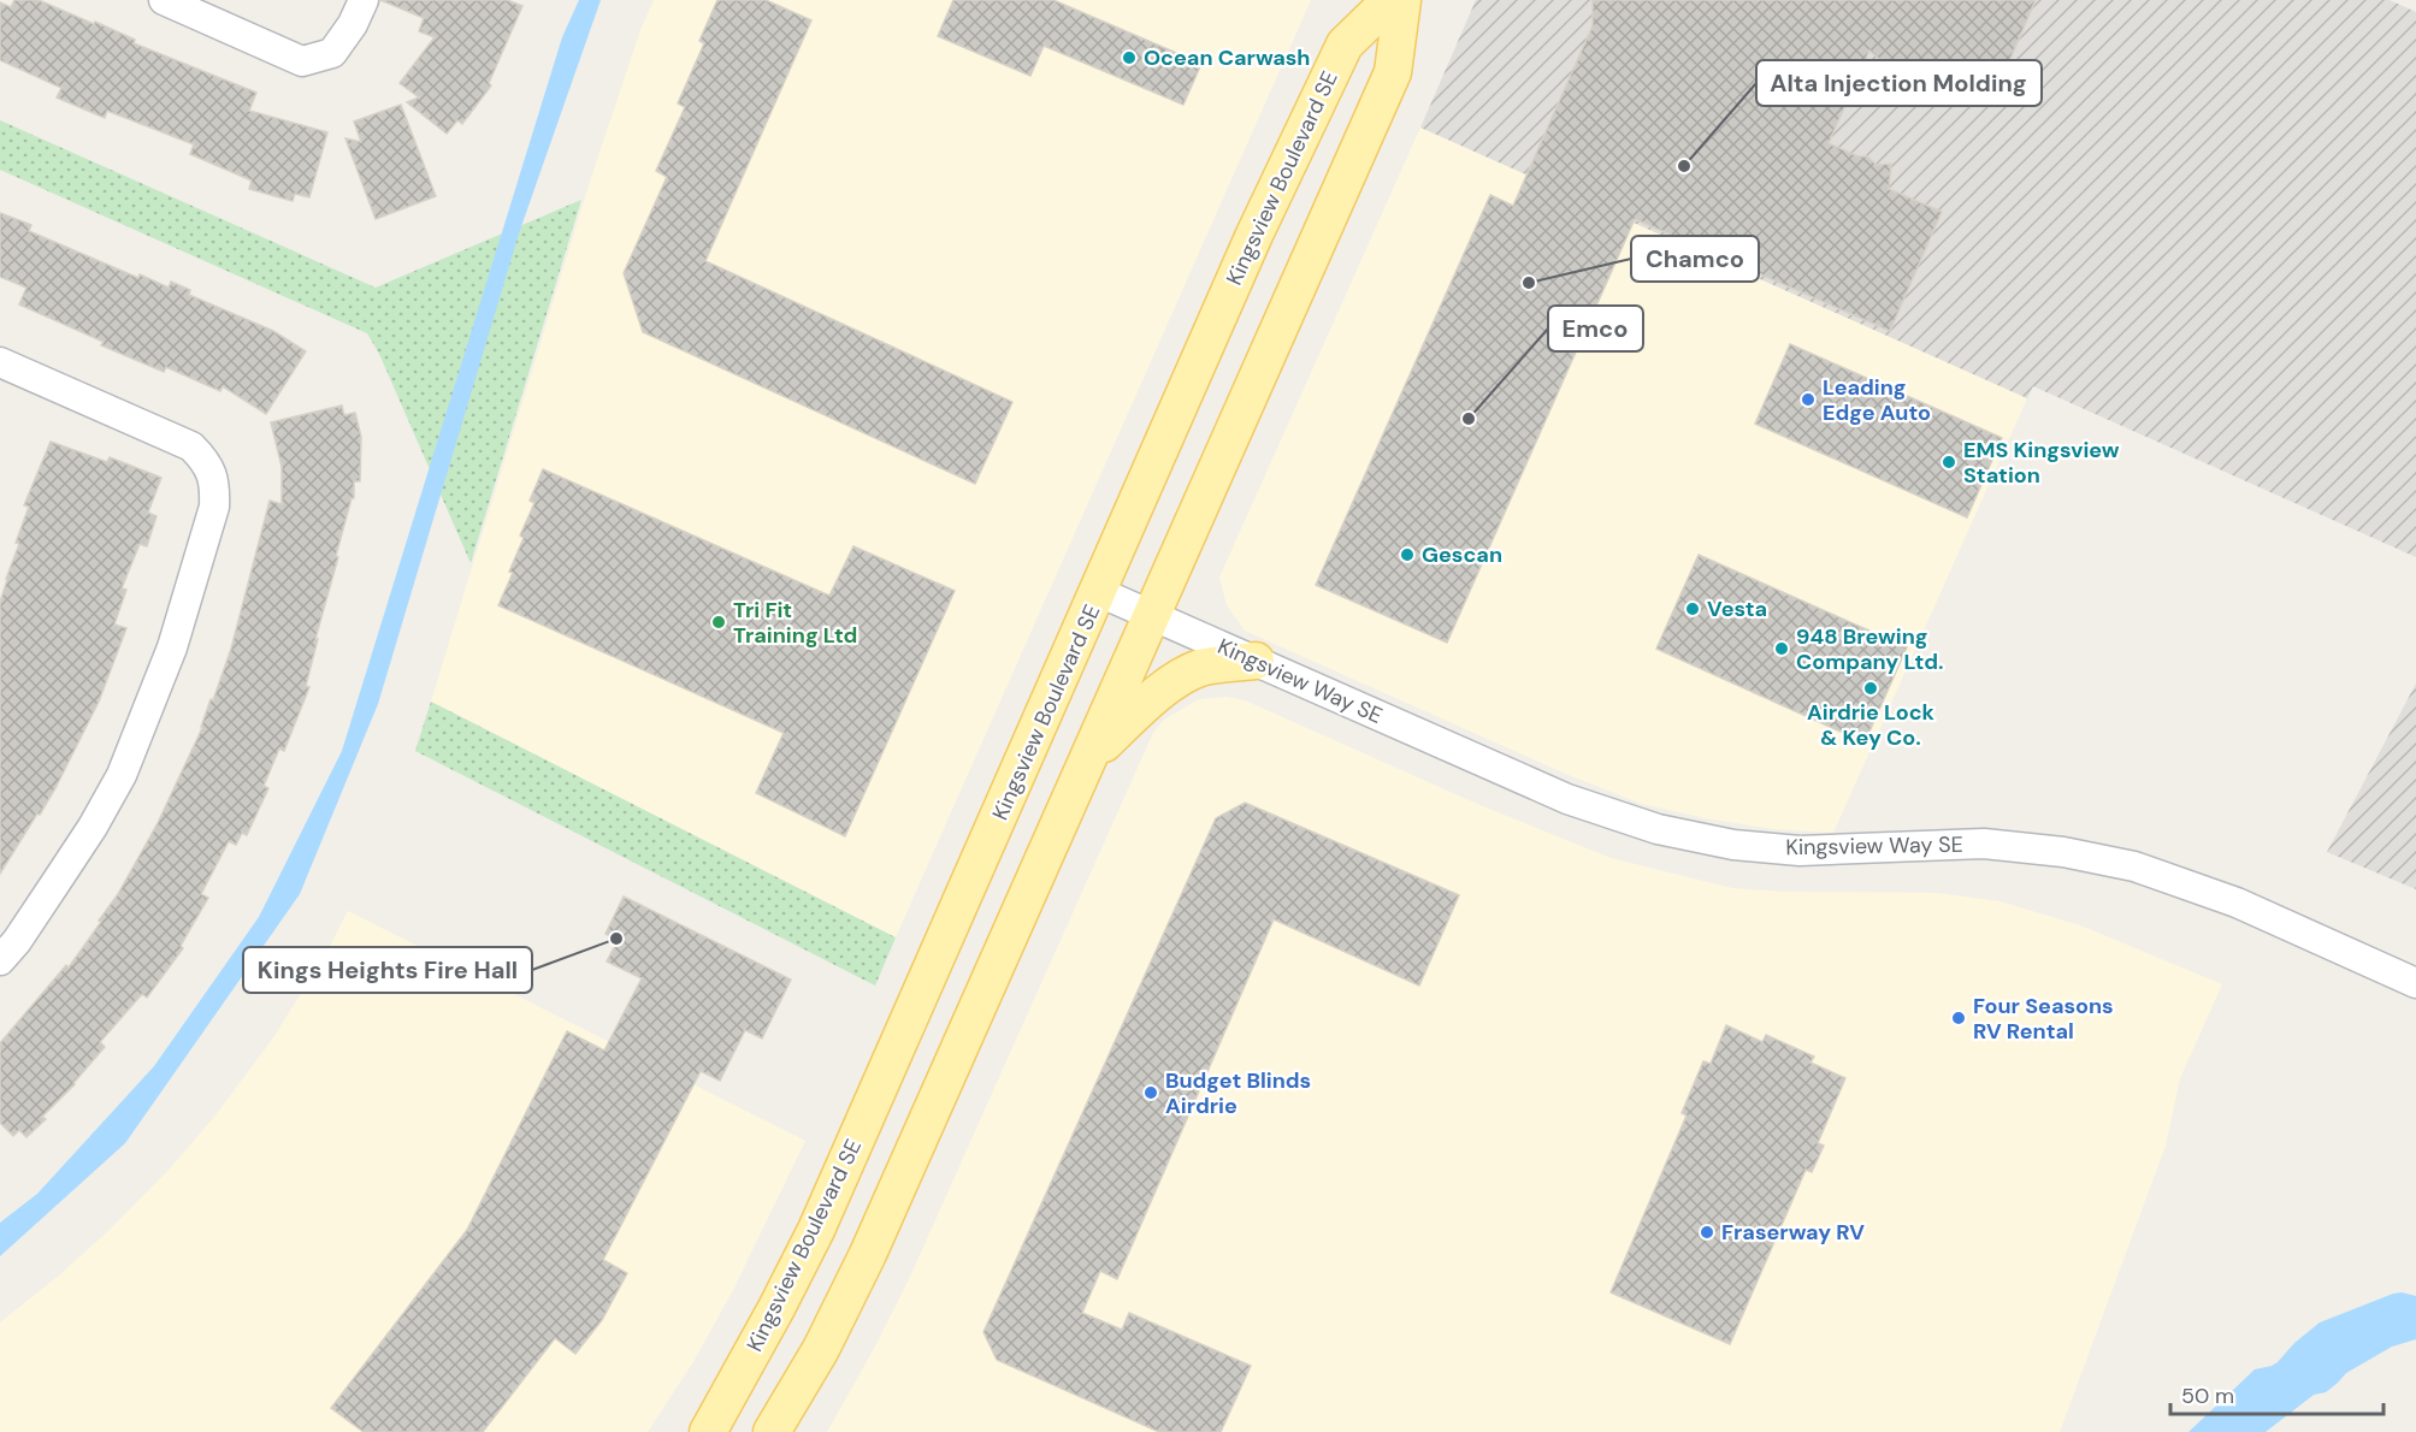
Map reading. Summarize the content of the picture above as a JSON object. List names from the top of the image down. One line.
{"streets":{"main road":["Kingsview Boulevard SE"],"street":["Kingsview Way SE"]},"crossings":[["Kingsview Boulevard SE","Kingsview Way SE"]],"places":["Ocean Carwash","Alta Injection Molding","Chamco","Leading Edge Auto","Emco","EMS Kingsview Station","Gescan","Vesta","Tri Fit Training Ltd","948 Brewing Company Ltd.","Airdrie Lock & Key Co.","Kings Heights Fire Hall","Four Seasons RV Rental","Budget Blinds Airdrie","Fraserway RV"],"scale_bar":"50 m"}
